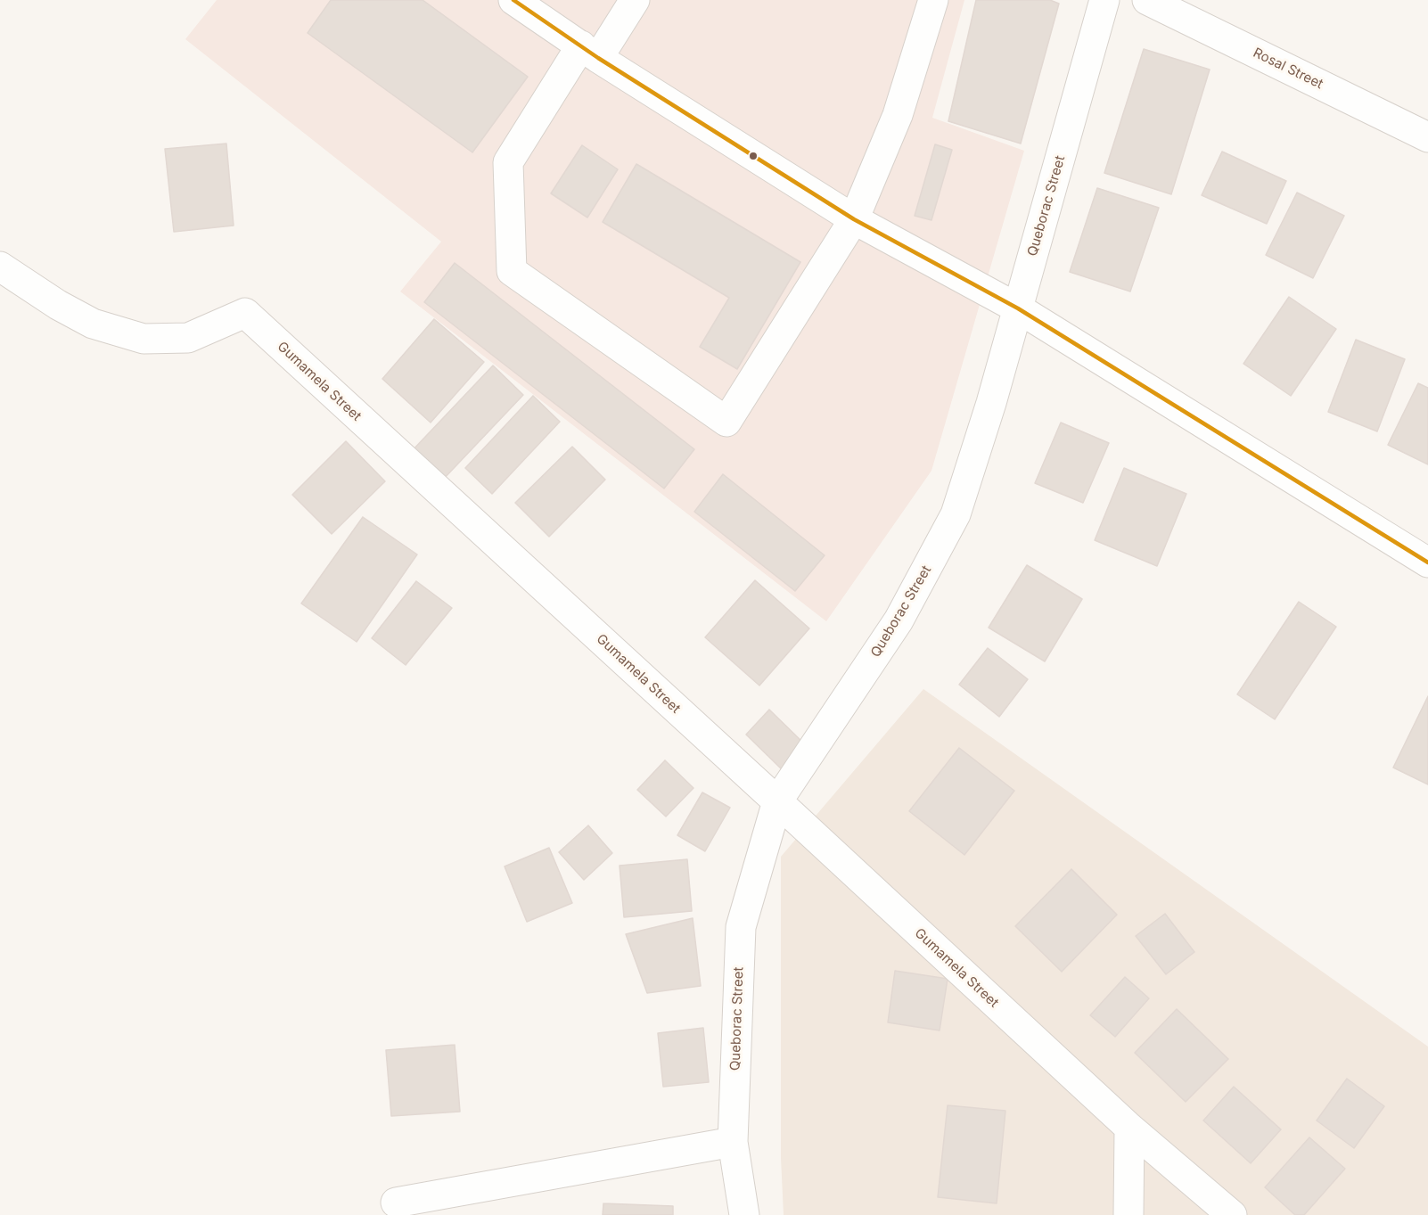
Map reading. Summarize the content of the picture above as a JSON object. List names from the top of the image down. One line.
{"streets":{"street":["Rosal Street","Queborac Street","Gumamela Street"]},"crossings":[["Queborac Street","Gumamela Street"]]}
